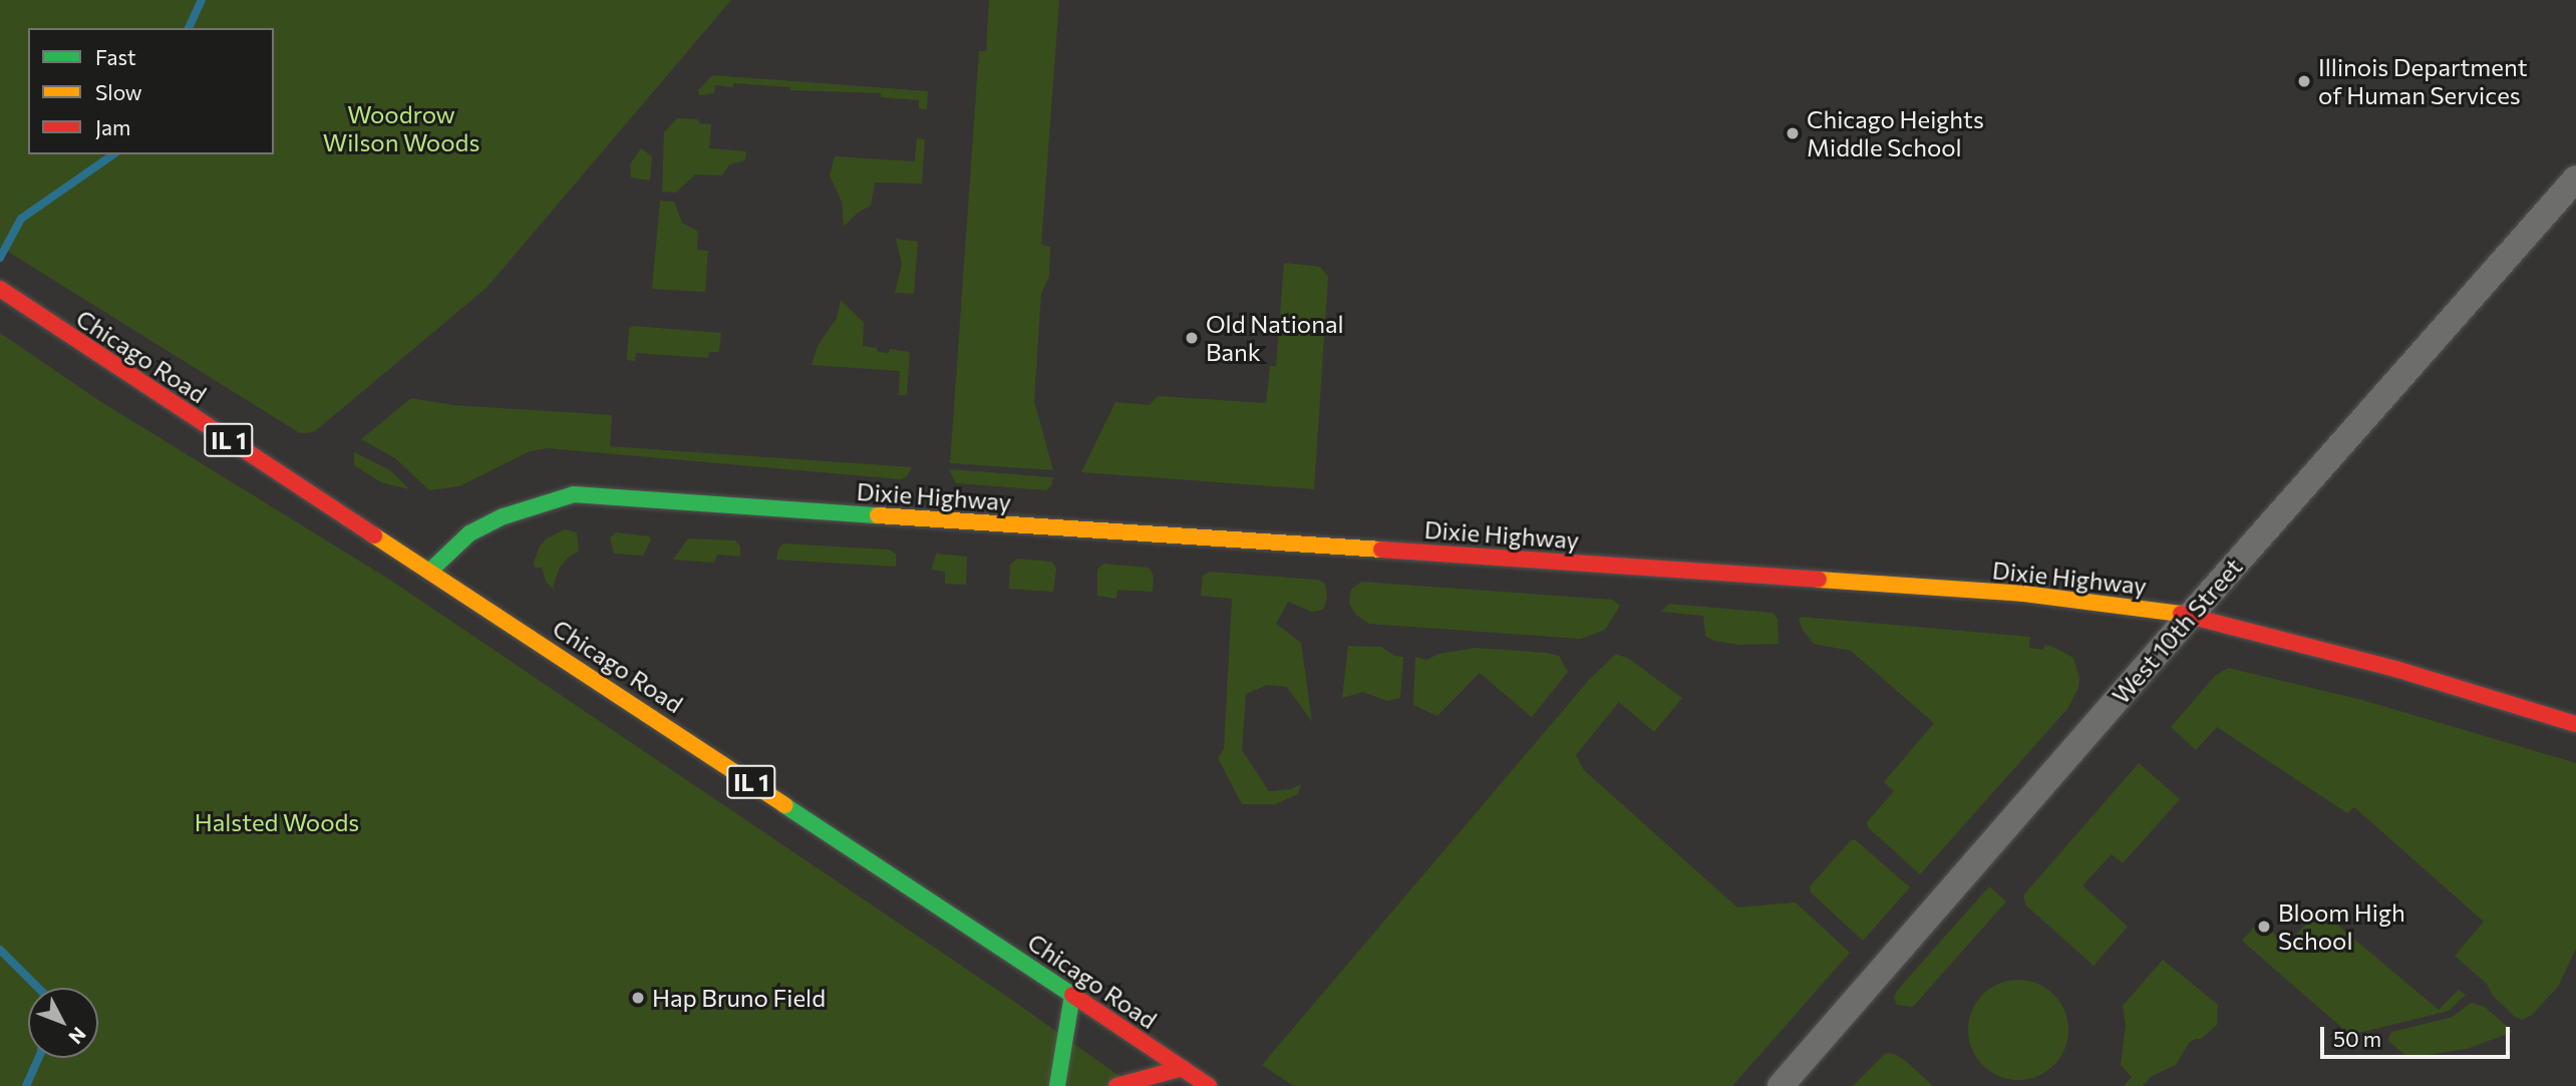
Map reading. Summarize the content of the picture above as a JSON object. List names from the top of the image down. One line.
{"streets":{"main road":["Chicago Road","IL 1","Dixie Highway"],"street":["West 10th Street"]},"crossings":[["Chicago Road","Dixie Highway"],["Dixie Highway","West 10th Street"]],"parks":["Woodrow Wilson Woods","Halsted Woods"],"places":["Illinois Department of Human Services","Chicago Heights Middle School","Old National Bank","Bloom High School","Hap Bruno Field"],"legend":["Fast","Slow","Jam"],"scale_bar":"50 m","north":"bottom right"}
